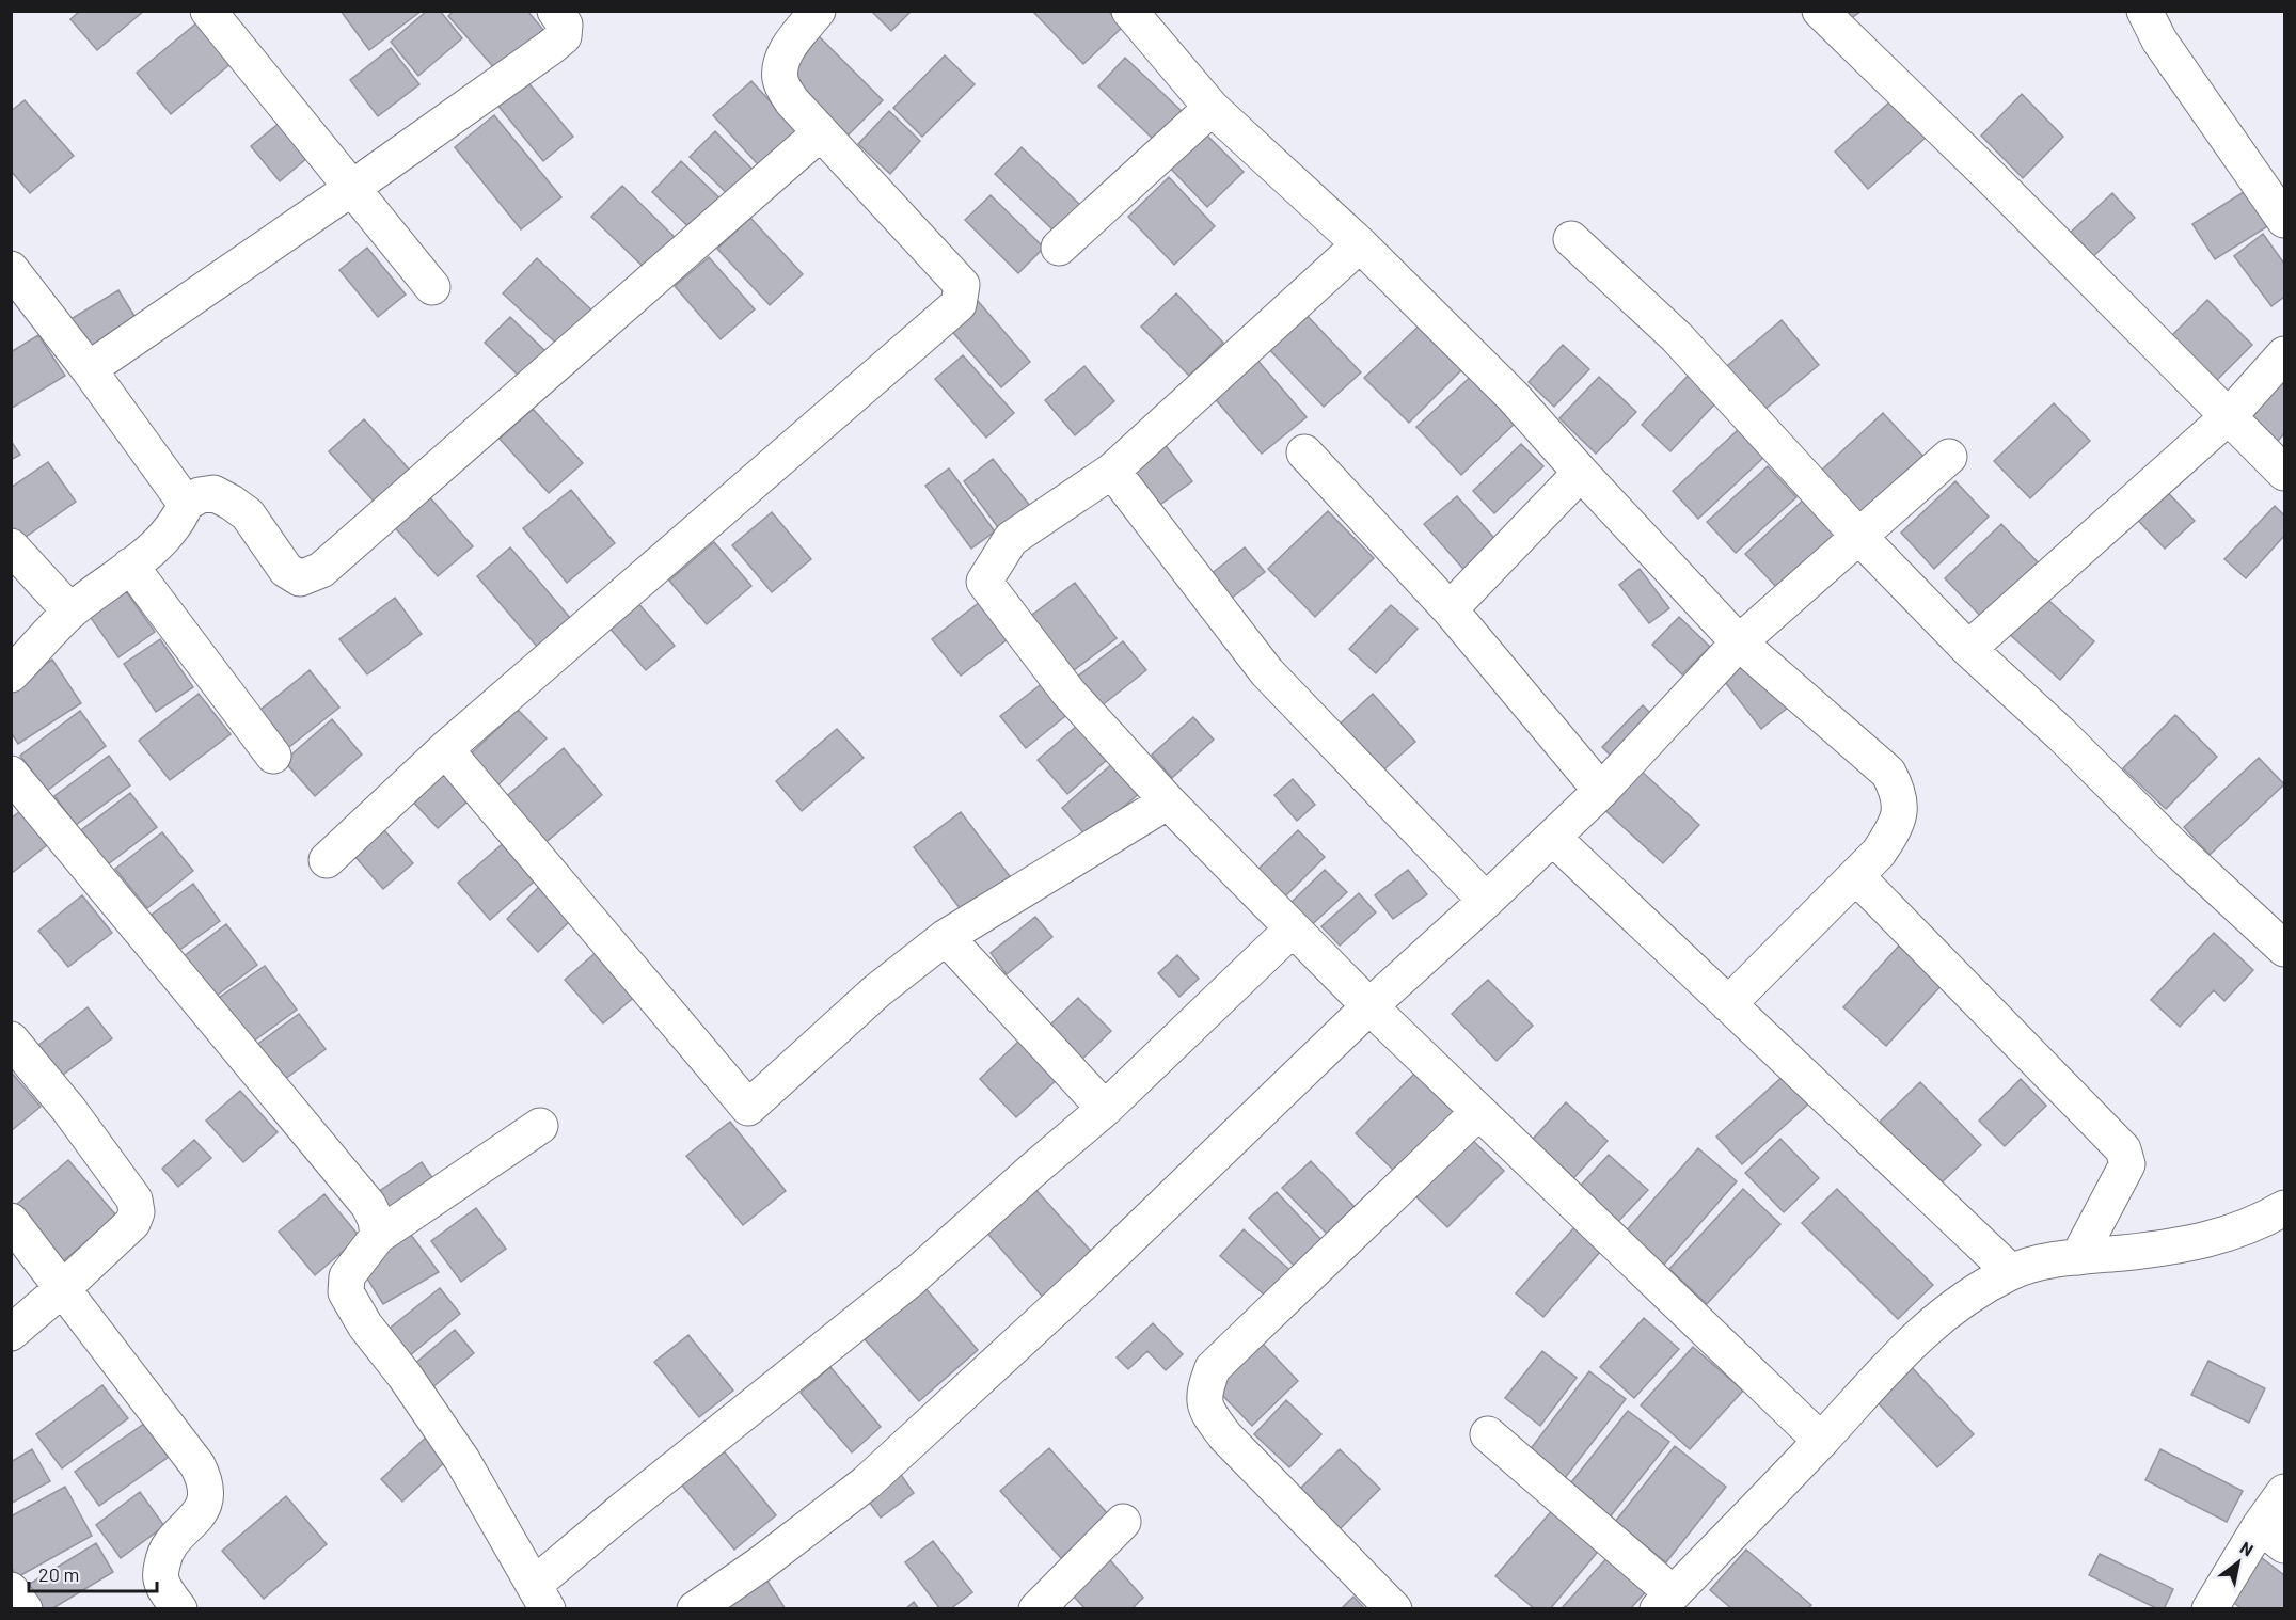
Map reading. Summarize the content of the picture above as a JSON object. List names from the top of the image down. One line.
{"scale_bar":"20 m","north":"top right"}
